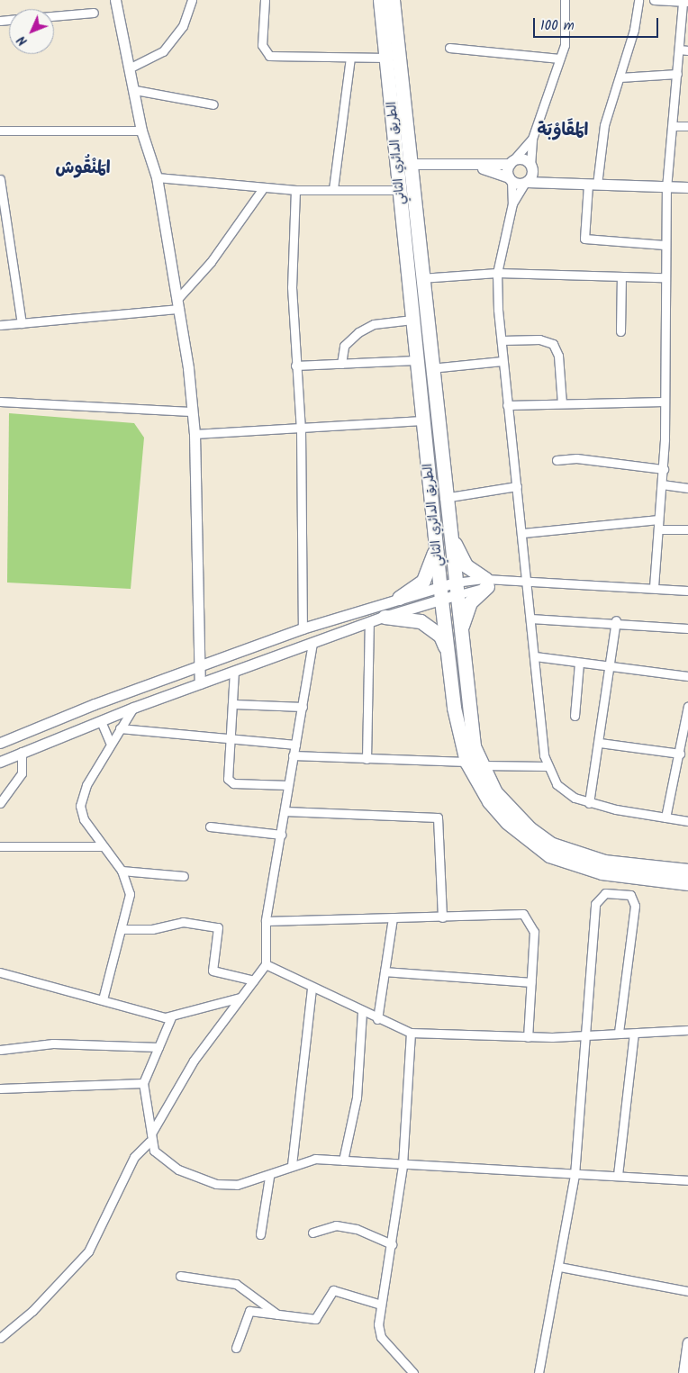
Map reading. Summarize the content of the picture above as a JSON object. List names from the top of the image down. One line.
{"streets":{"main road":["الطريق الدائري الثاني"]},"districts":["المَقَاوْبَة","المَنْقُوش"],"scale_bar":"100 m","north":"bottom left"}
